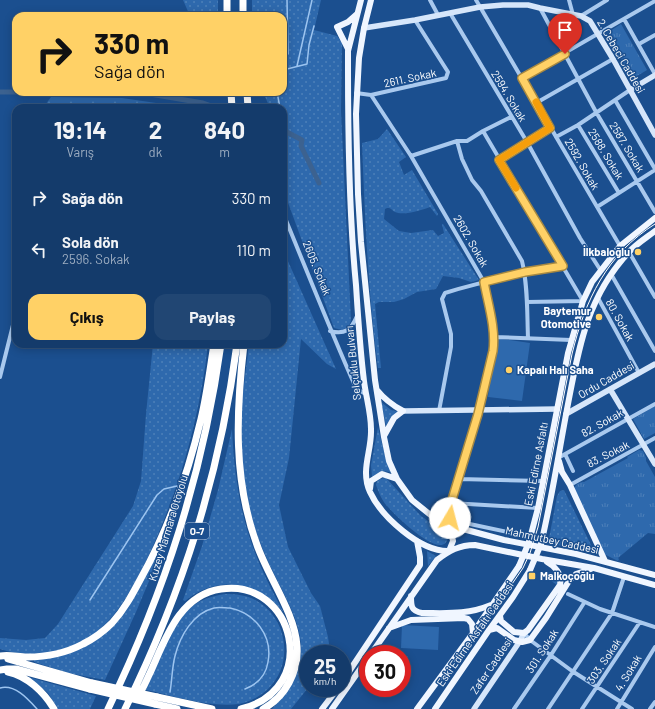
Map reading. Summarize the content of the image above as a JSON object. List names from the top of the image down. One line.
{"streets":{"highway":["Kuzey Marmara Otoyolu","O-7"],"main road":["Selçuklu Bulvarı","Eski Edirne Asfaltı","Mahmutbey Caddesi","Eski Edirne Asfaltı Caddesi"],"street":["2. Cebeci Caddesi","2611. Sokak","2594. Sokak","2587. Sokak","2588. Sokak","2592. Sokak","2602. Sokak","2605. Sokak","80. Sokak","Ordu Caddesi","82. Sokak","83. Sokak","301. Sokak","303. Sokak","Zafer Caddesi","4. Sokak"]},"crossings":[["2. Cebeci Caddesi","2611. Sokak"],["2. Cebeci Caddesi","2594. Sokak"],["2. Cebeci Caddesi","2587. Sokak"],["2. Cebeci Caddesi","2592. Sokak"],["2. Cebeci Caddesi","Selçuklu Bulvarı"],["2611. Sokak","2602. Sokak"],["2611. Sokak","Selçuklu Bulvarı"],["2594. Sokak","Eski Edirne Asfaltı"],["2592. Sokak","Eski Edirne Asfaltı"],["2605. Sokak","Selçuklu Bulvarı"],["80. Sokak","Ordu Caddesi"],["80. Sokak","Eski Edirne Asfaltı"],["Selçuklu Bulvarı","Mahmutbey Caddesi"],["Ordu Caddesi","Eski Edirne Asfaltı"],["82. Sokak","Eski Edirne Asfaltı"],["Eski Edirne Asfaltı","Eski Edirne Asfaltı Caddesi"]],"places":{"other":["İlkbaloğlu","Baytemur Otomotive","Kapalı Halı Saha"],"transit":["Malkoçoğlu"]},"page":{"turn":["330 m","Sağa dön"],"eta":["19:14","Varış","2","dk","840","m"],"list":[{"name":"Sağa dön","value":"330 m"},{"name":"Sola dön","note":"2596. Sokak","value":"110 m"}],"buttons":["Çıkış","Paylaş"],"speed":"25 km/h","limit":"30"}}
